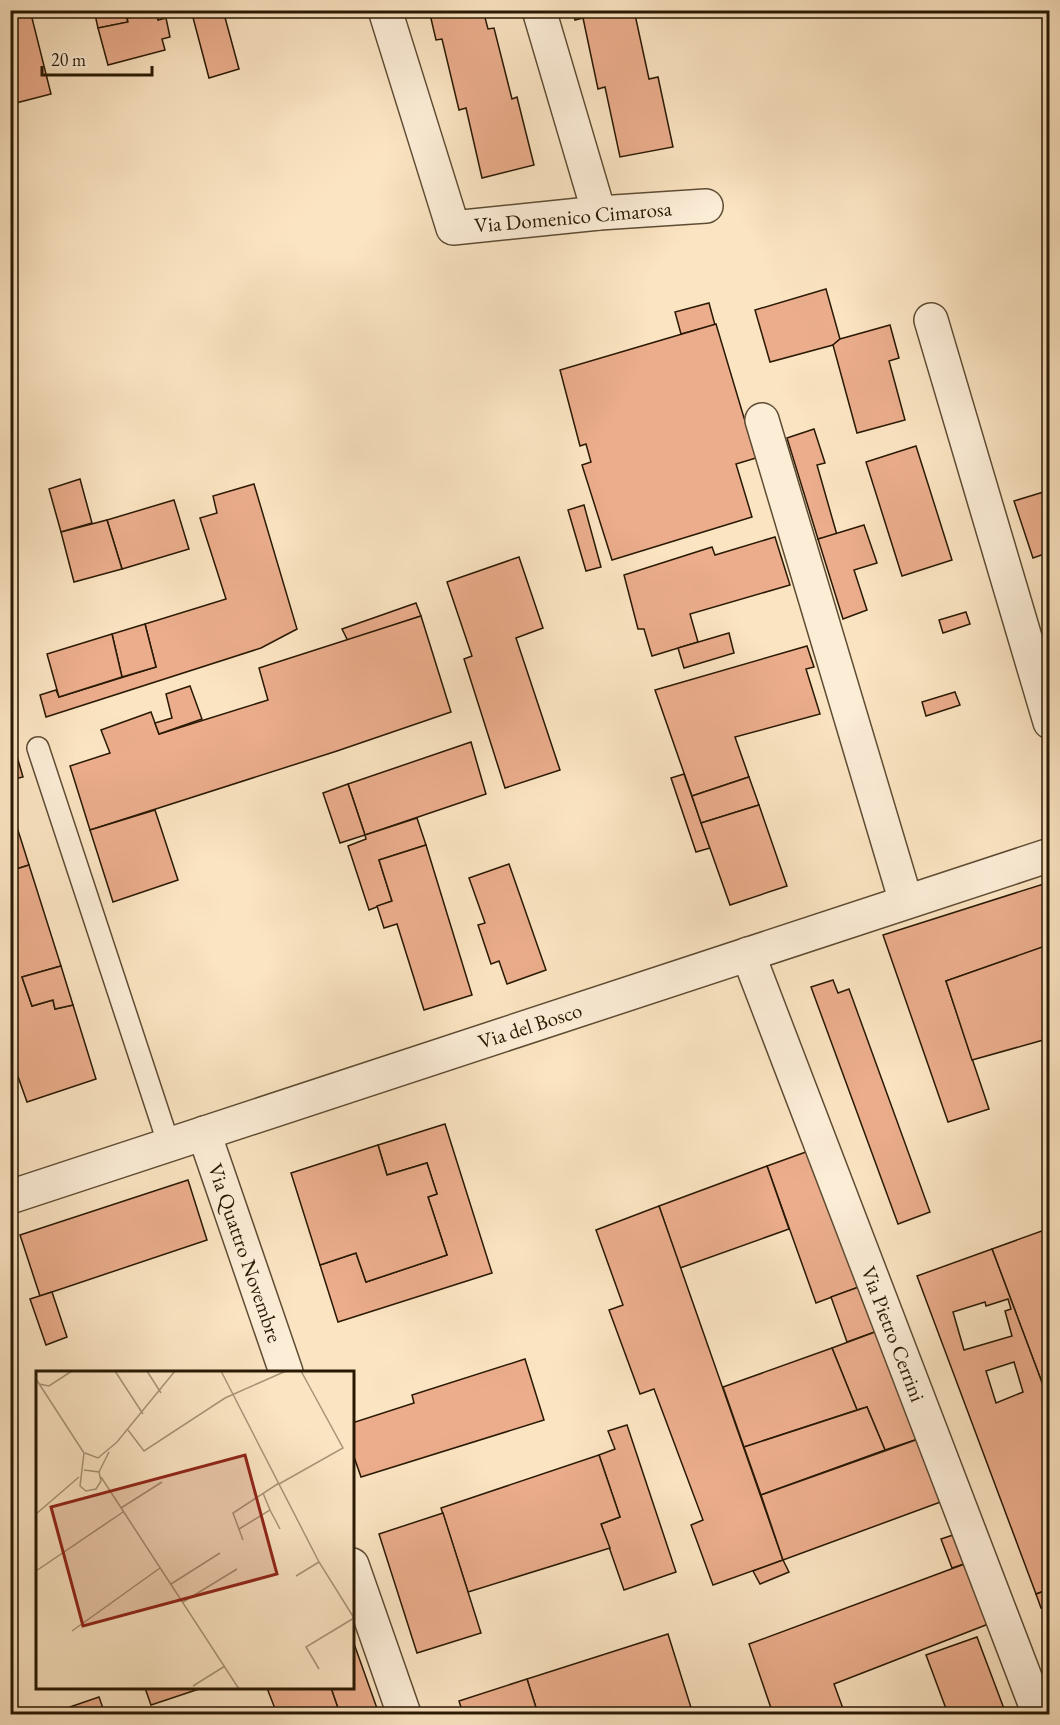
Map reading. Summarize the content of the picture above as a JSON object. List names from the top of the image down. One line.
{"streets":{"street":["Via Domenico Cimarosa","Via del Bosco","Via Quattro Novembre","Via Pietro Cerrini"]},"crossings":[["Via del Bosco","Via Quattro Novembre"],["Via del Bosco","Via Pietro Cerrini"]],"scale_bar":"20 m"}
